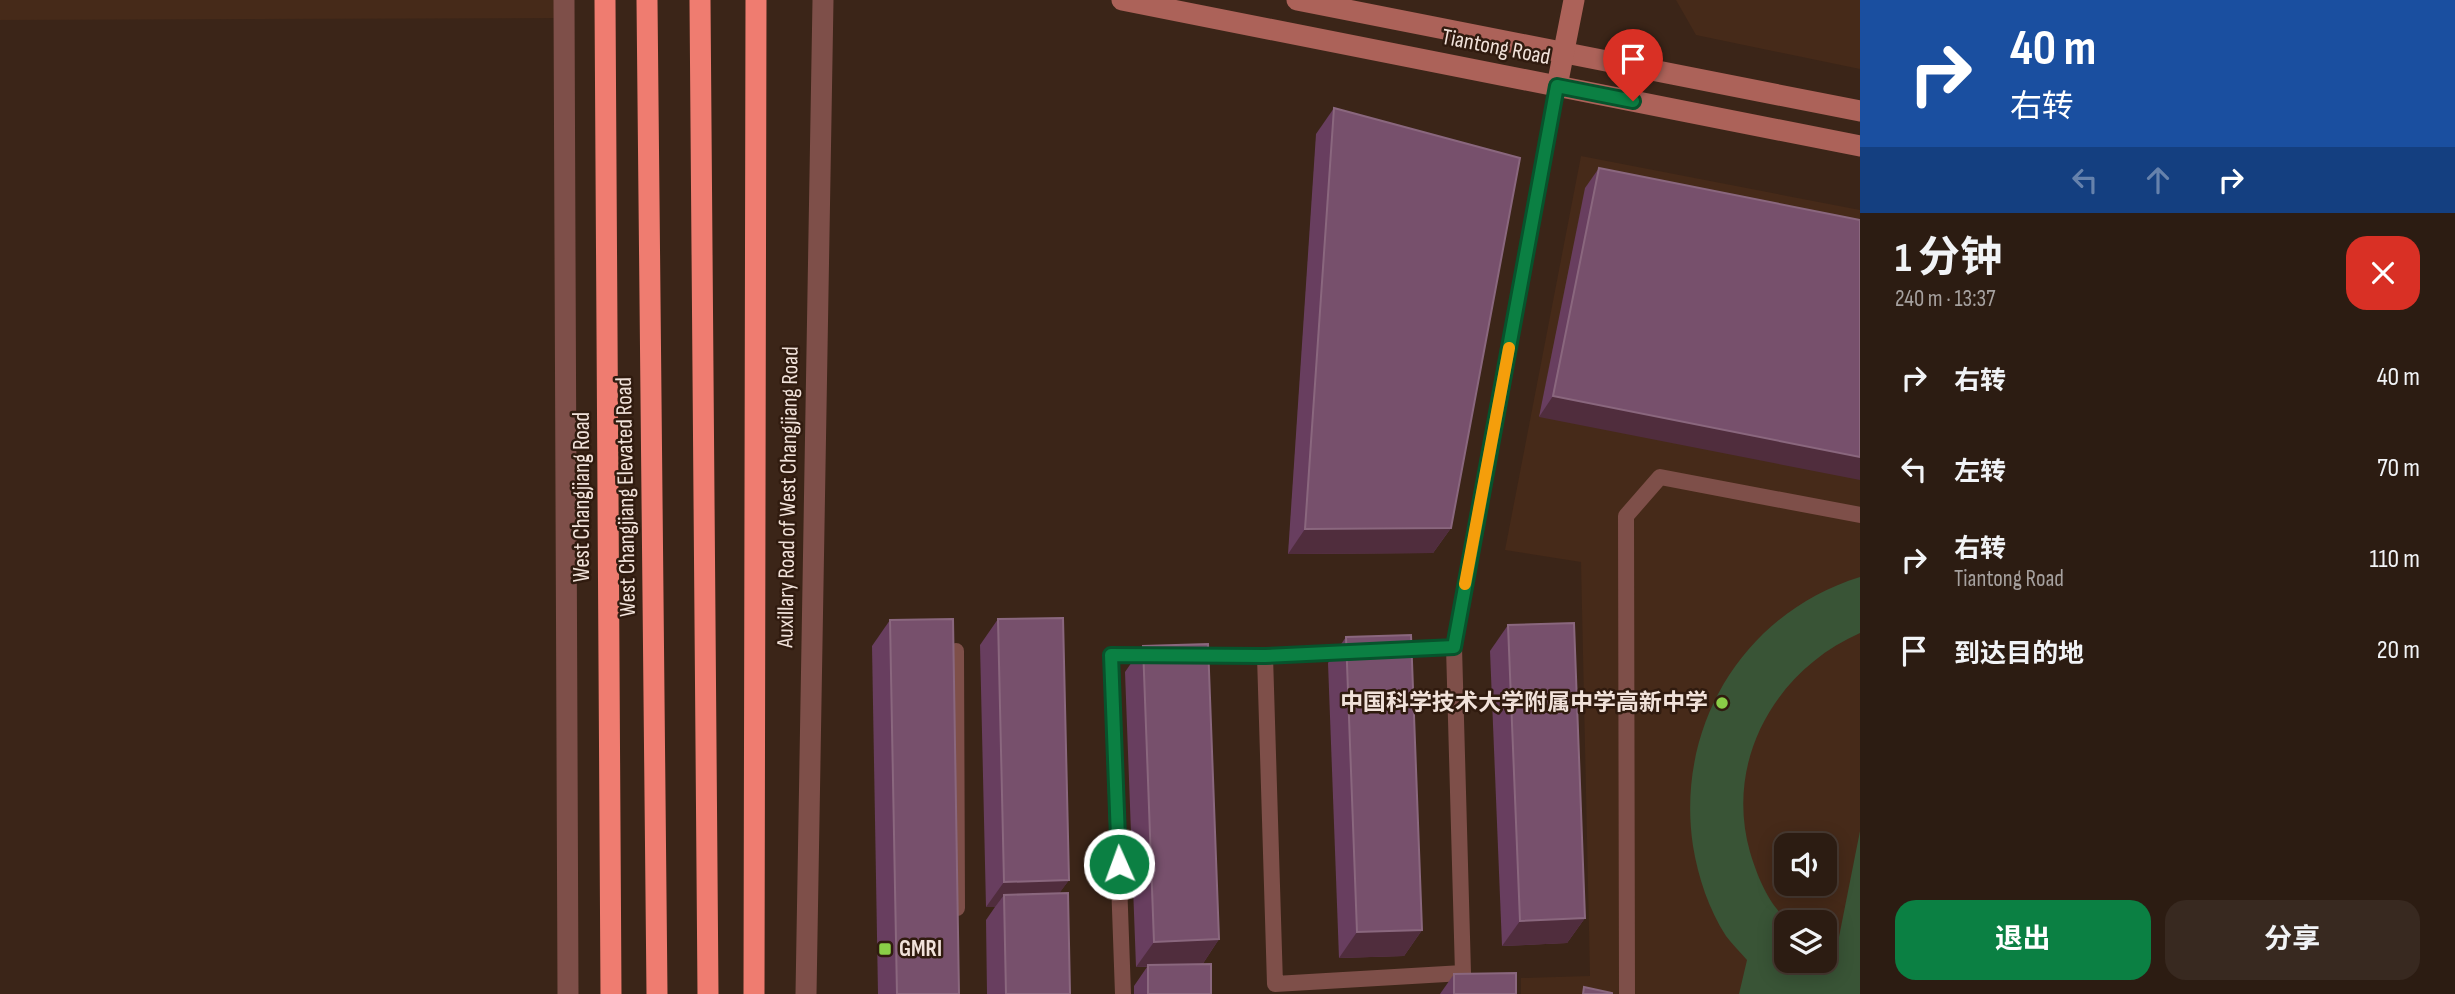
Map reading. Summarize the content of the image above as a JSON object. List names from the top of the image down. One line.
{"streets":{"highway":["West Changjiang Road","West Changjiang Elevated Road"],"street":["Tiantong Road","Auxillary Road of West Changjiang Road"]},"places":{"other":["中国科学技术大学附属中学高新中学"],"transit":["GMRI"]},"page":{"turn":["40 m","右转"],"heading":["1 分钟","240 m · 13:37"],"list":[{"name":"右转","value":"40 m"},{"name":"左转","value":"70 m"},{"name":"右转","note":"Tiantong Road","value":"110 m"},{"name":"到达目的地","value":"20 m"}],"buttons":["退出","分享"]}}
